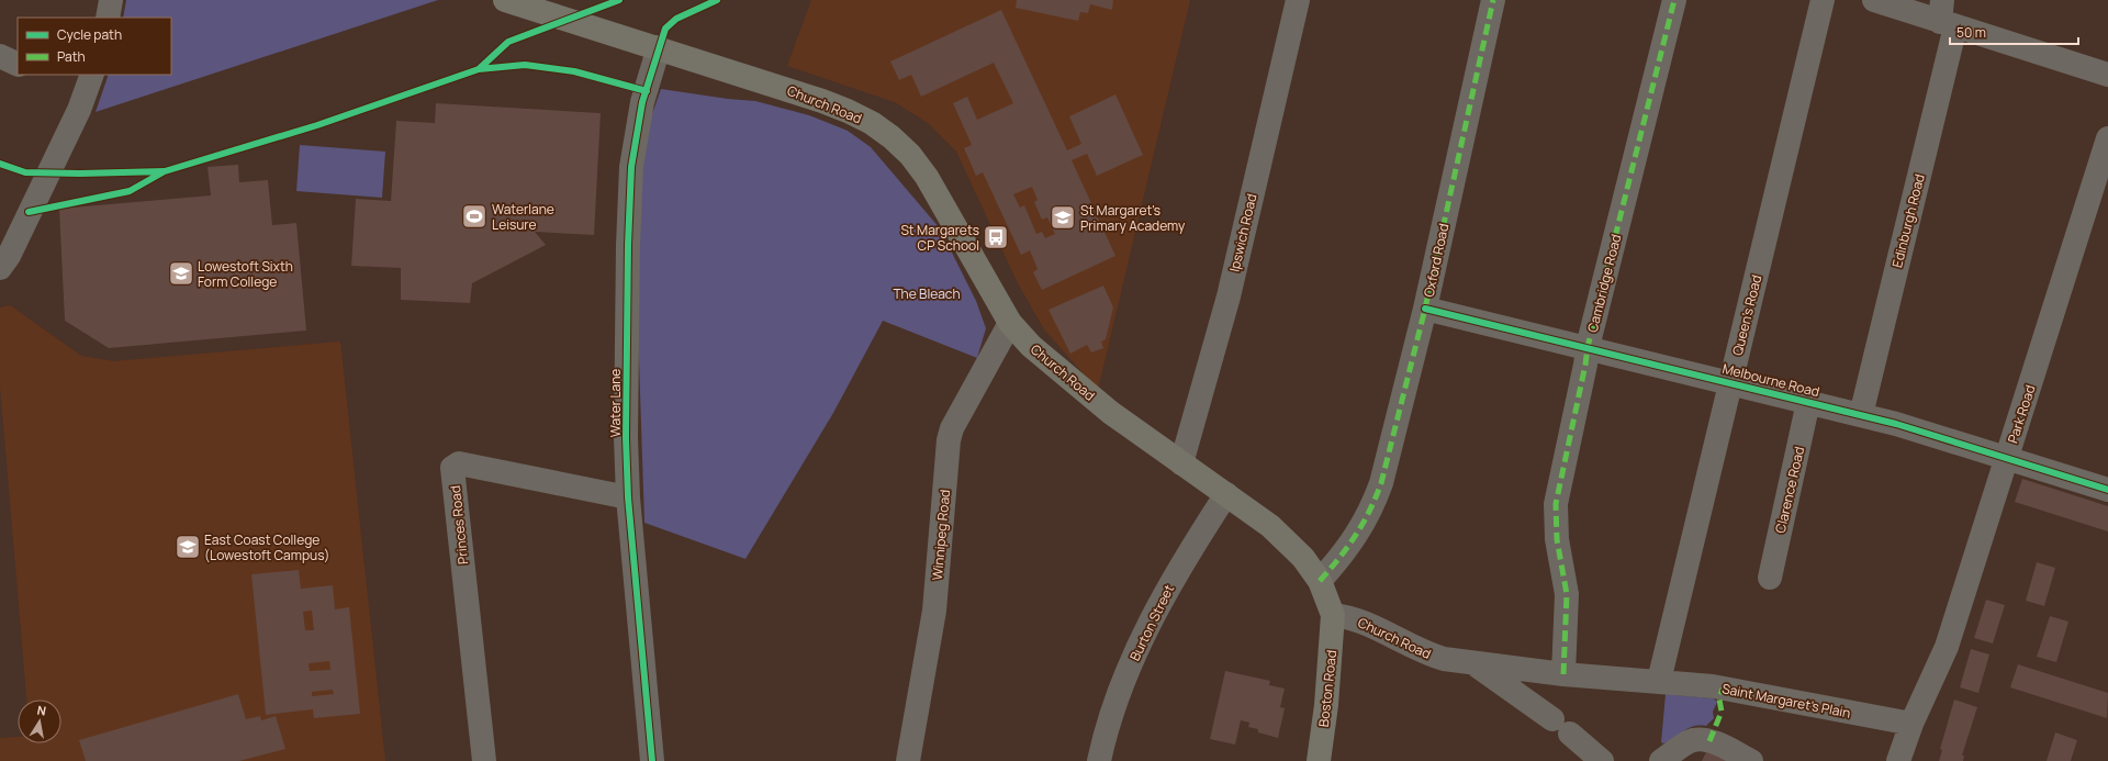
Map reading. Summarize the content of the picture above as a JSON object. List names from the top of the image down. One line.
{"streets":{"main road":["Church Road","Boston Road"],"street":["Edinburgh Road","Ipswich Road","Oxford Road","Cambridge Road","Queen's Road","Melbourne Road","Water Lane","Park Road","Clarence Road","Princes Road","Winnipeg Road","Burton Street","Saint Margaret's Plain"]},"crossings":[["Church Road","Ipswich Road"],["Church Road","Oxford Road"],["Church Road","Cambridge Road"],["Church Road","Queen's Road"],["Church Road","Water Lane"],["Church Road","Winnipeg Road"],["Church Road","Burton Street"],["Church Road","Boston Road"],["Church Road","Saint Margaret's Plain"],["Edinburgh Road","Melbourne Road"],["Oxford Road","Melbourne Road"],["Cambridge Road","Melbourne Road"],["Queen's Road","Melbourne Road"],["Queen's Road","Saint Margaret's Plain"],["Melbourne Road","Park Road"],["Melbourne Road","Clarence Road"],["Water Lane","Princes Road"],["Park Road","Saint Margaret's Plain"]],"parks":["The Bleach"],"places":{"sports":["Waterlane Leisure"],"school or university":["St Margaret's Primary Academy","Lowestoft Sixth Form College","East Coast College (Lowestoft Campus)"],"bus stop":["St Margarets CP School"]},"legend":["Cycle path","Path"],"scale_bar":"50 m","north":"top"}
